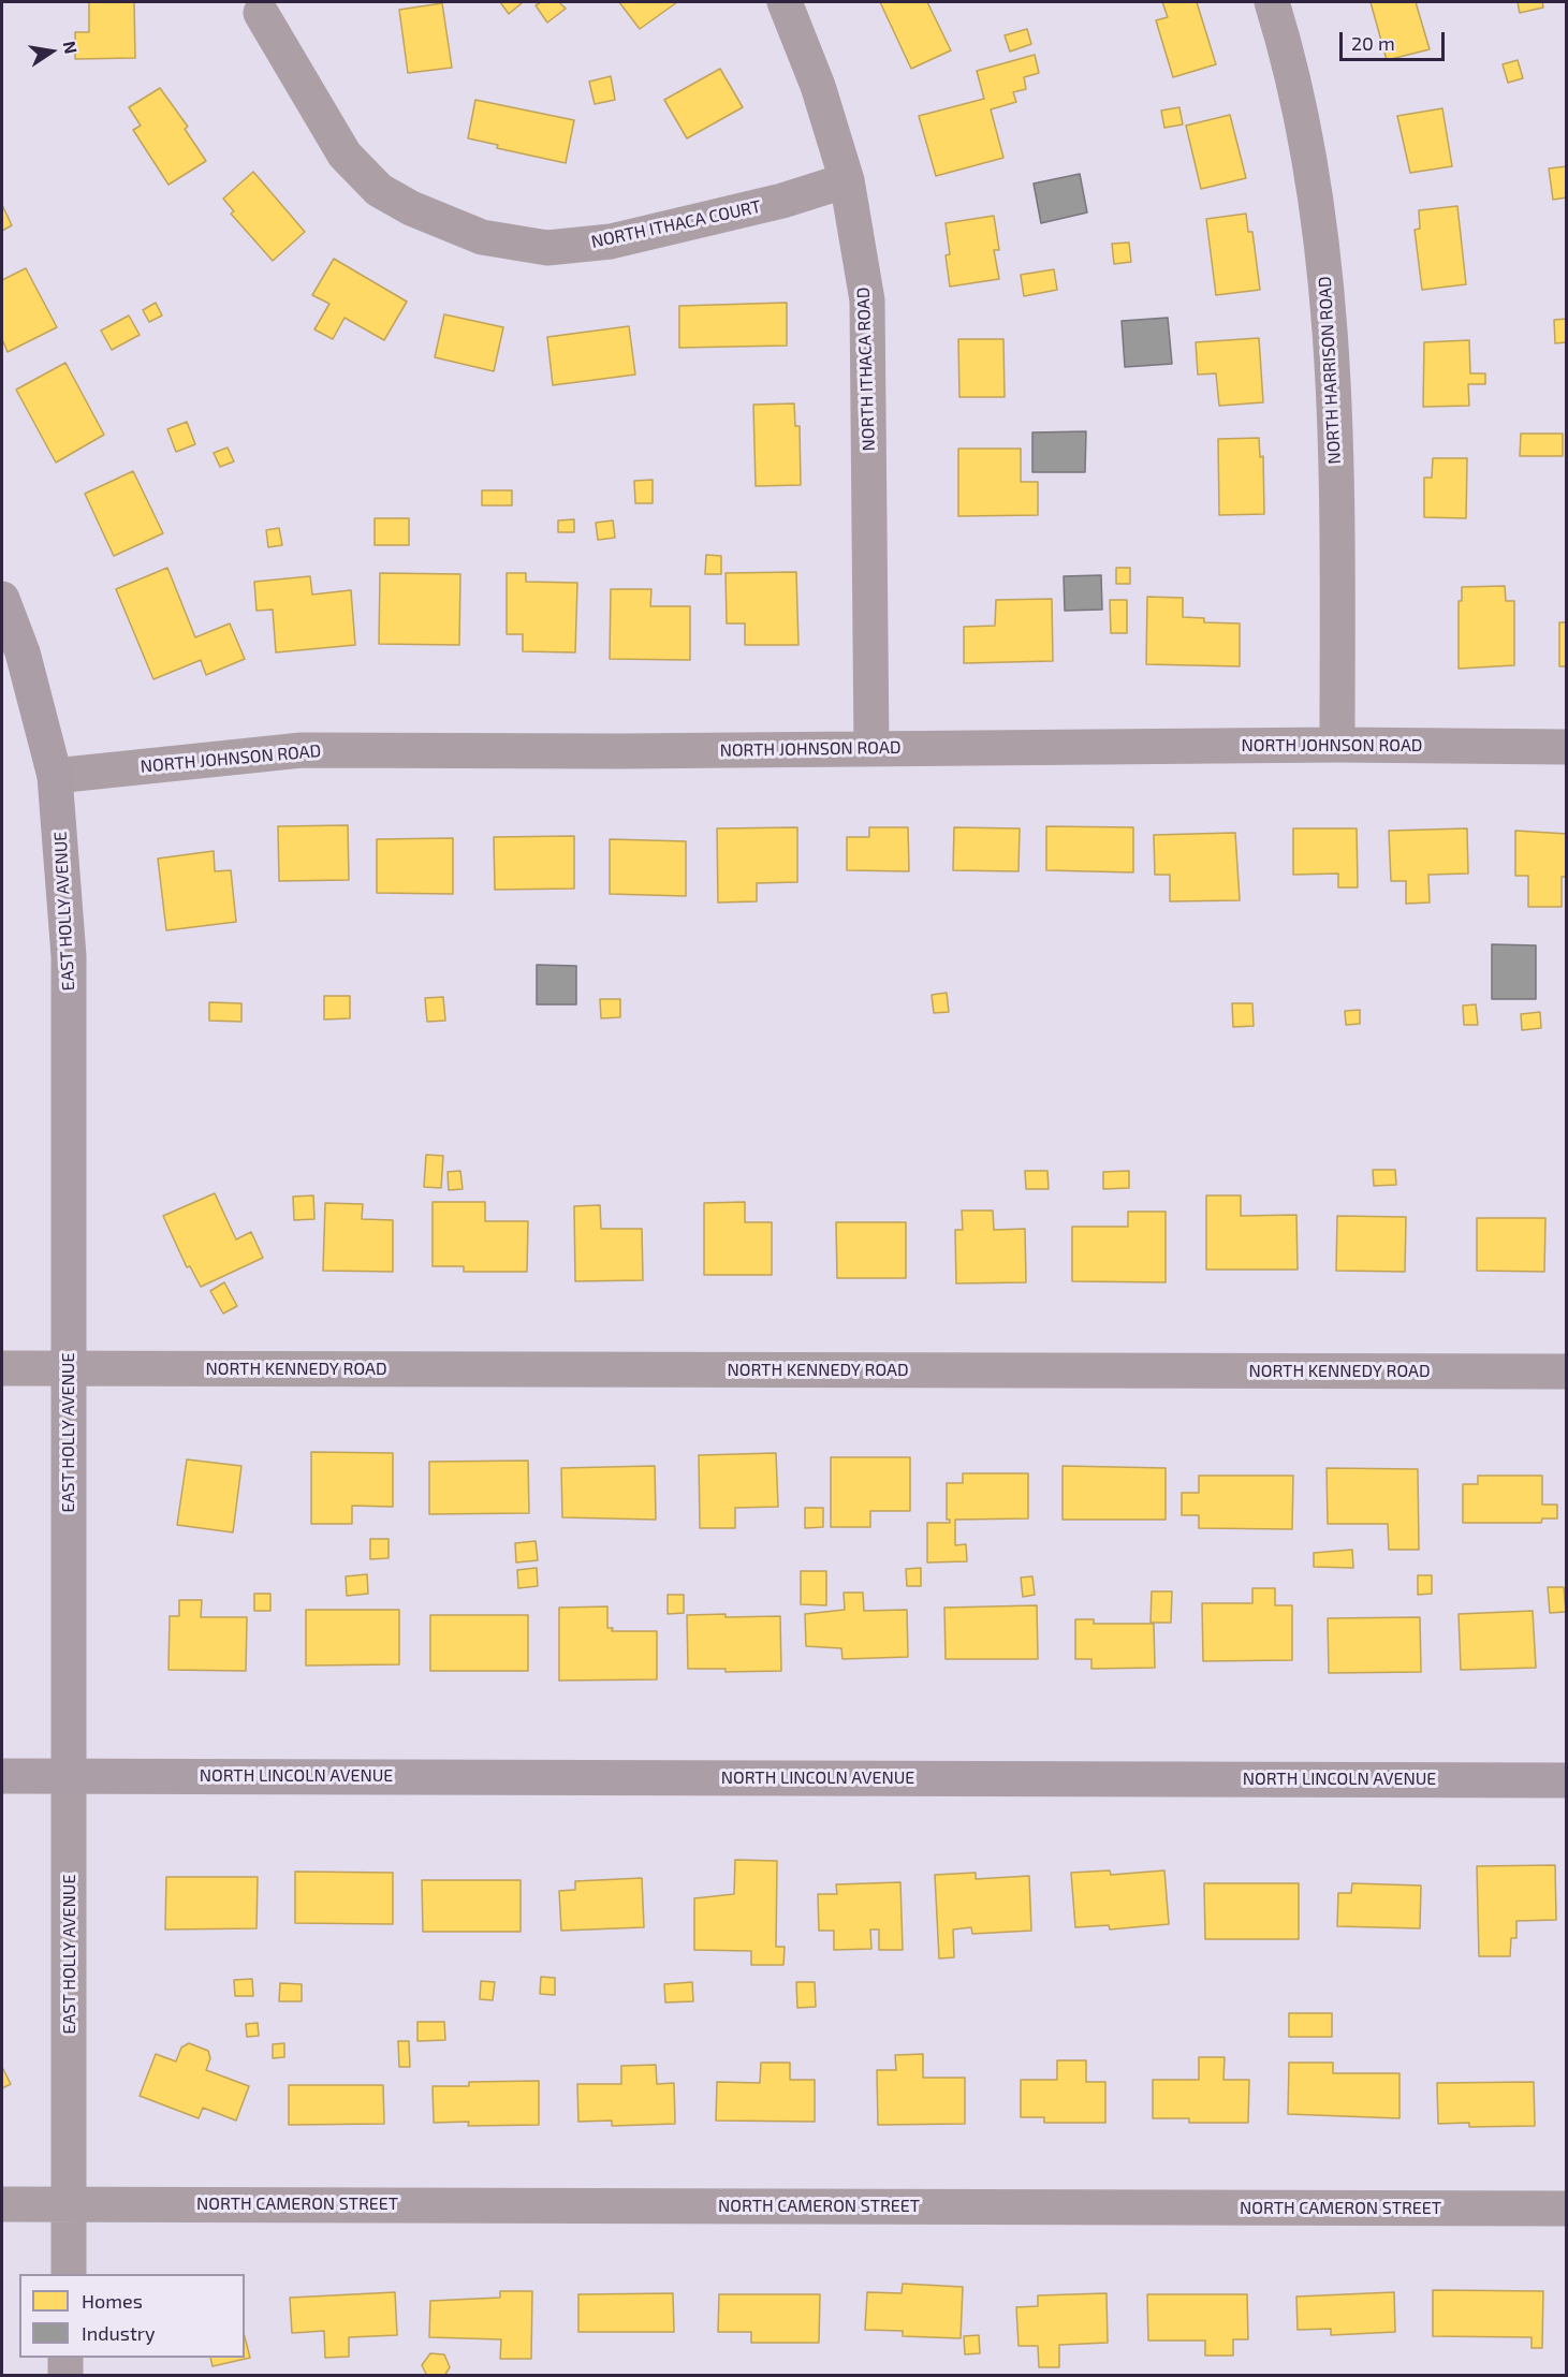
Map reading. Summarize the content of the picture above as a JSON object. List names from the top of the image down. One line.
{"streets":{"street":["NORTH ITHACA COURT","NORTH ITHACA ROAD","NORTH HARRISON ROAD","NORTH JOHNSON ROAD","EAST HOLLY AVENUE","NORTH KENNEDY ROAD","NORTH LINCOLN AVENUE","NORTH CAMERON STREET"]},"crossings":[["NORTH ITHACA COURT","NORTH ITHACA ROAD"],["NORTH ITHACA ROAD","NORTH JOHNSON ROAD"],["NORTH HARRISON ROAD","NORTH JOHNSON ROAD"],["NORTH JOHNSON ROAD","EAST HOLLY AVENUE"],["EAST HOLLY AVENUE","NORTH KENNEDY ROAD"],["EAST HOLLY AVENUE","NORTH LINCOLN AVENUE"],["EAST HOLLY AVENUE","NORTH CAMERON STREET"]],"legend":["Homes","Industry"],"scale_bar":"20 m","north":"right"}
